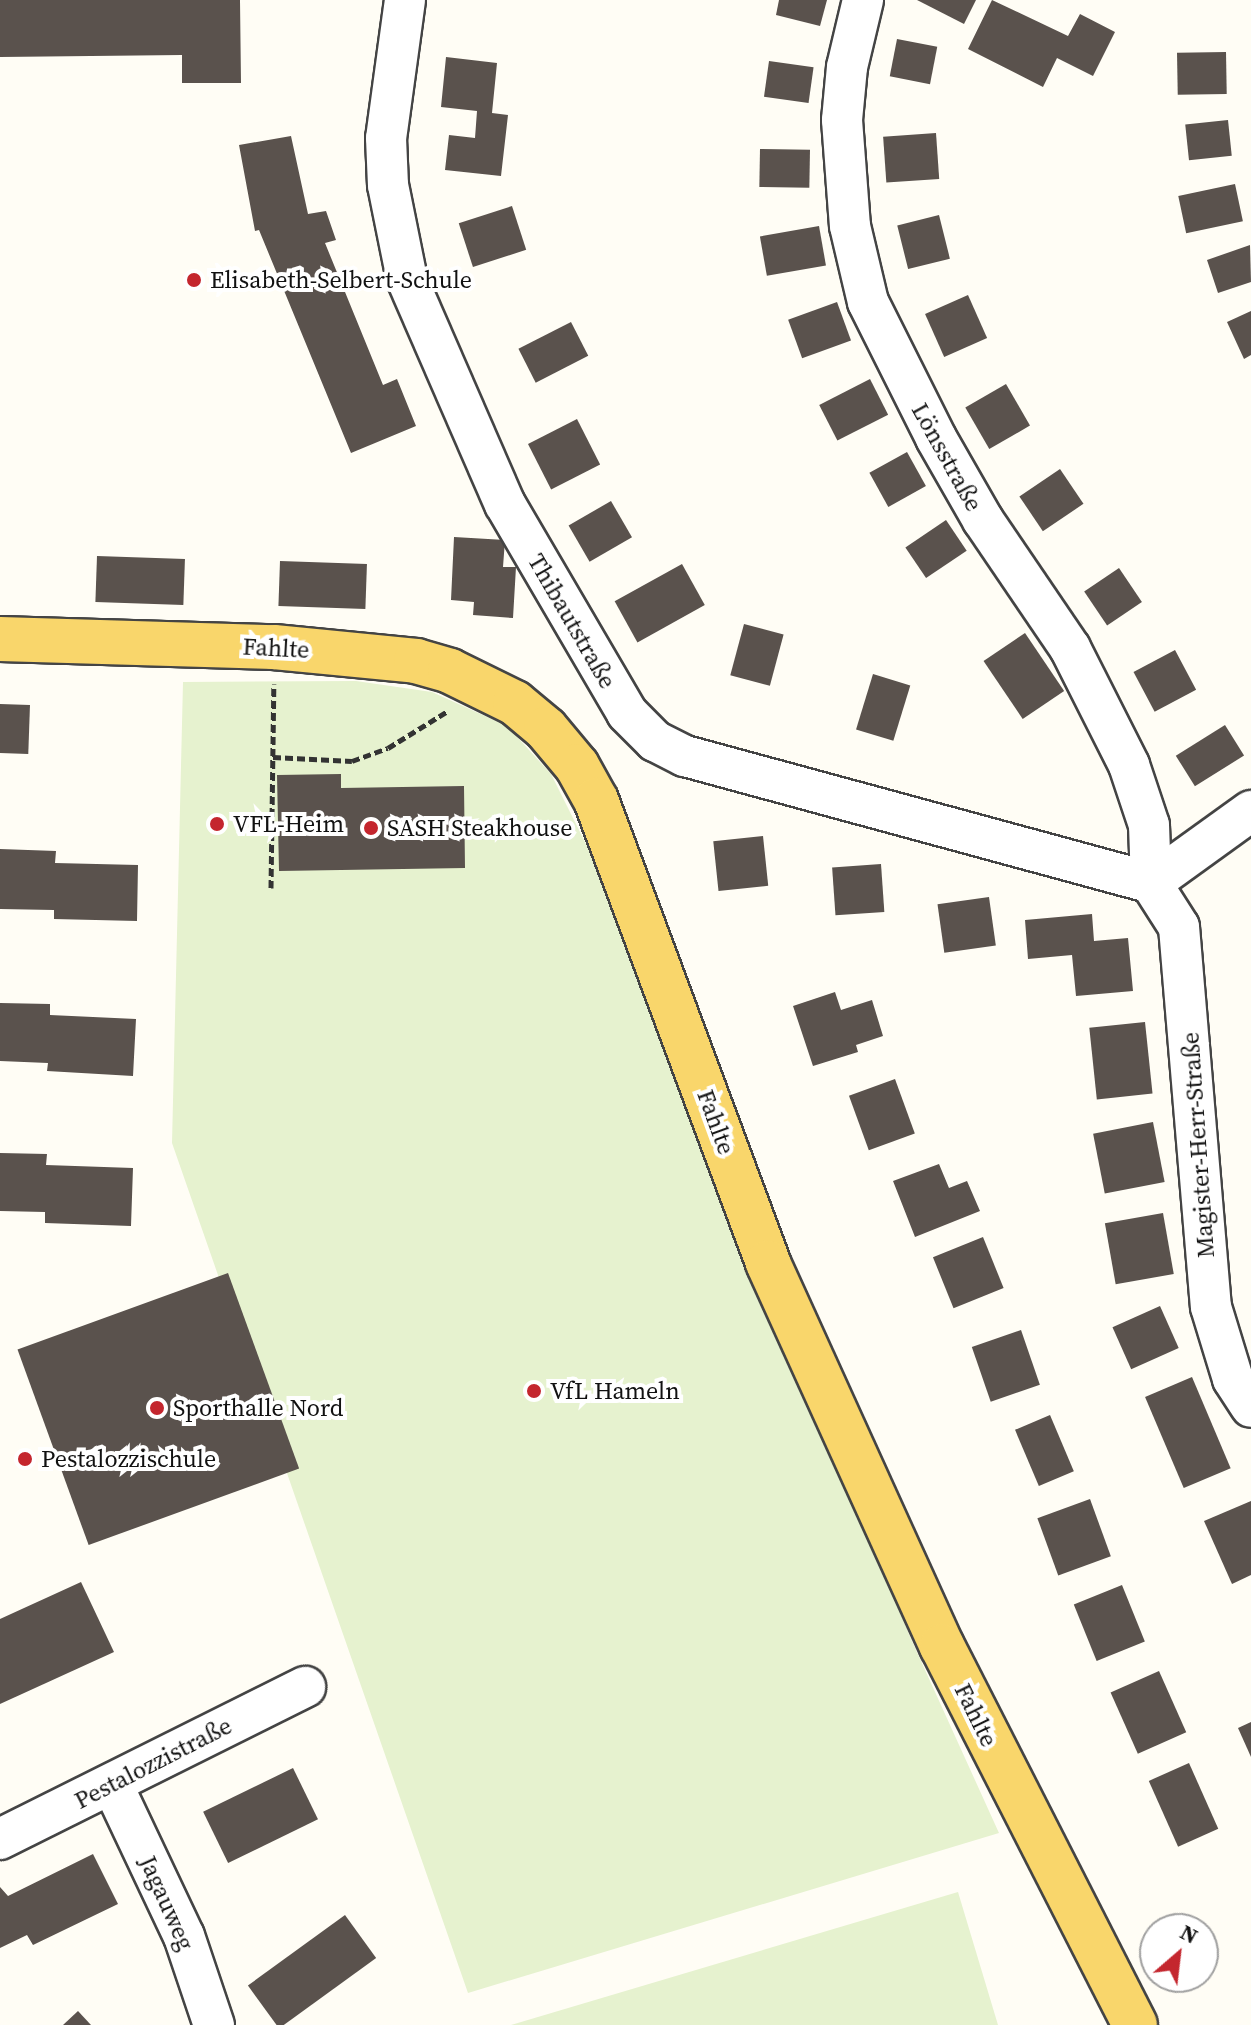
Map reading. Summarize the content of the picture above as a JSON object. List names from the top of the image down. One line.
{"streets":{"main road":["Fahlte"],"street":["Lönsstraße","Thibautstraße","Magister-Herr-Straße","Pestalozzistraße","Jagauweg"]},"crossings":[["Lönsstraße","Thibautstraße"],["Lönsstraße","Magister-Herr-Straße"],["Thibautstraße","Magister-Herr-Straße"],["Pestalozzistraße","Jagauweg"]],"places":["Elisabeth-Selbert-Schule","VFL-Heim","SASH Steakhouse","VfL Hameln","Sporthalle Nord","Pestalozzischule"],"north":"top right"}
